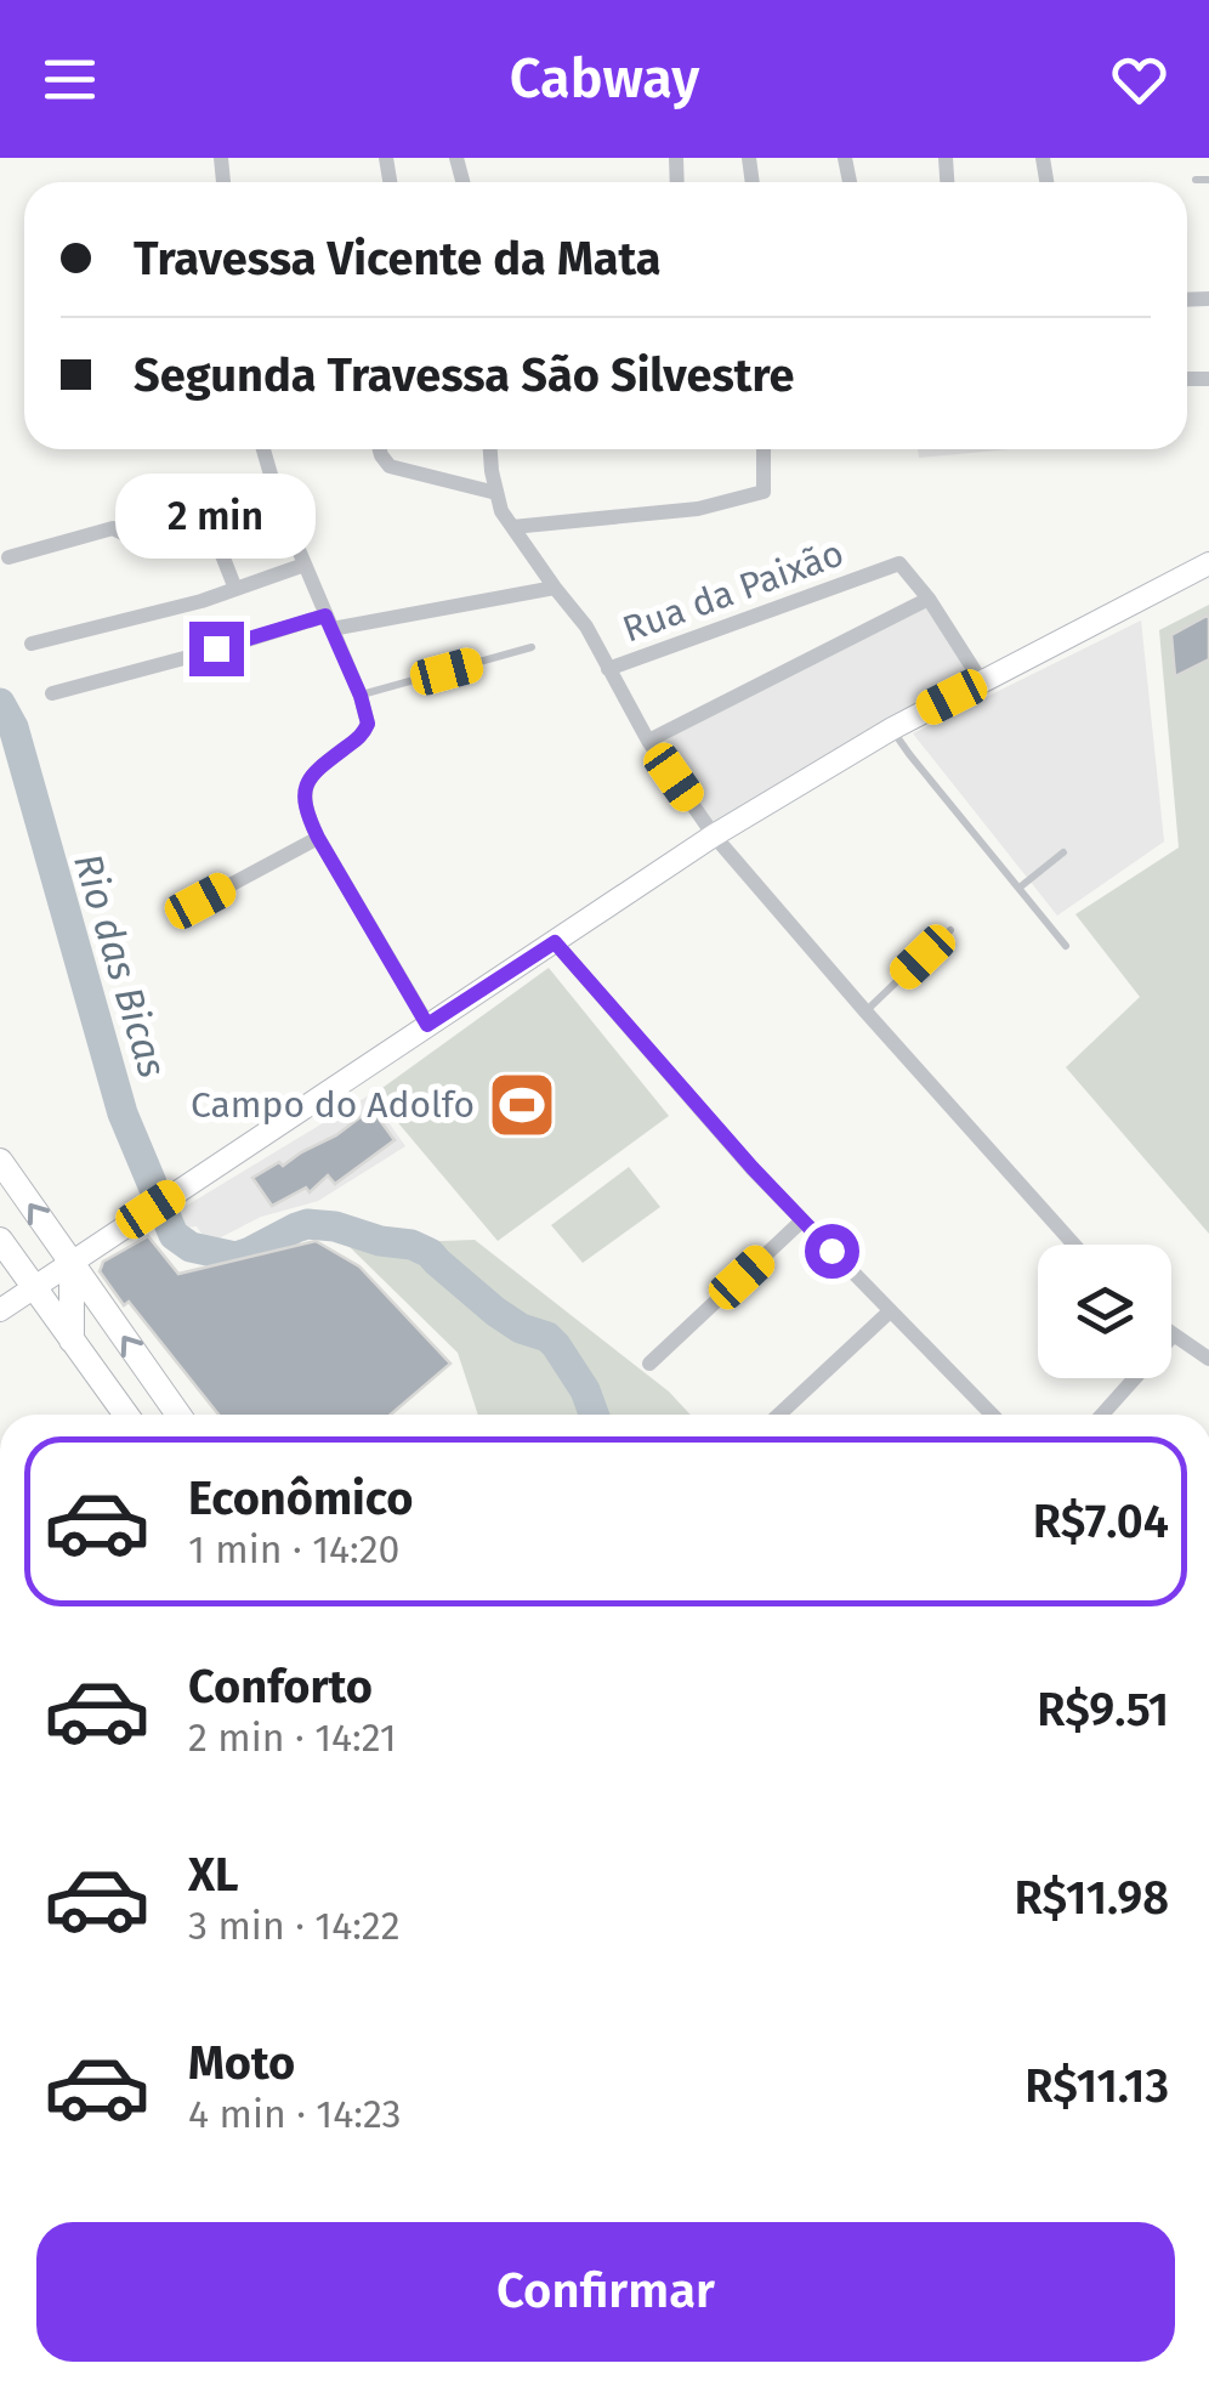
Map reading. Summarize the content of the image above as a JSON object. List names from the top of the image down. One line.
{"streets":{"street":["Rua da Paixão"]},"water":["Rio das Bicas"],"places":{"sports":["Campo do Adolfo"]},"page":{"header":"Cabway","banner":["Travessa Vicente da Mata","Segunda Travessa São Silvestre"],"bubble":"2 min","list":[{"name":"Econômico","note":"1 min · 14:20","value":"R$7.04"},{"name":"Conforto","note":"2 min · 14:21","value":"R$9.51"},{"name":"XL","note":"3 min · 14:22","value":"R$11.98"},{"name":"Moto","note":"4 min · 14:23","value":"R$11.13"}],"buttons":"Confirmar"}}
